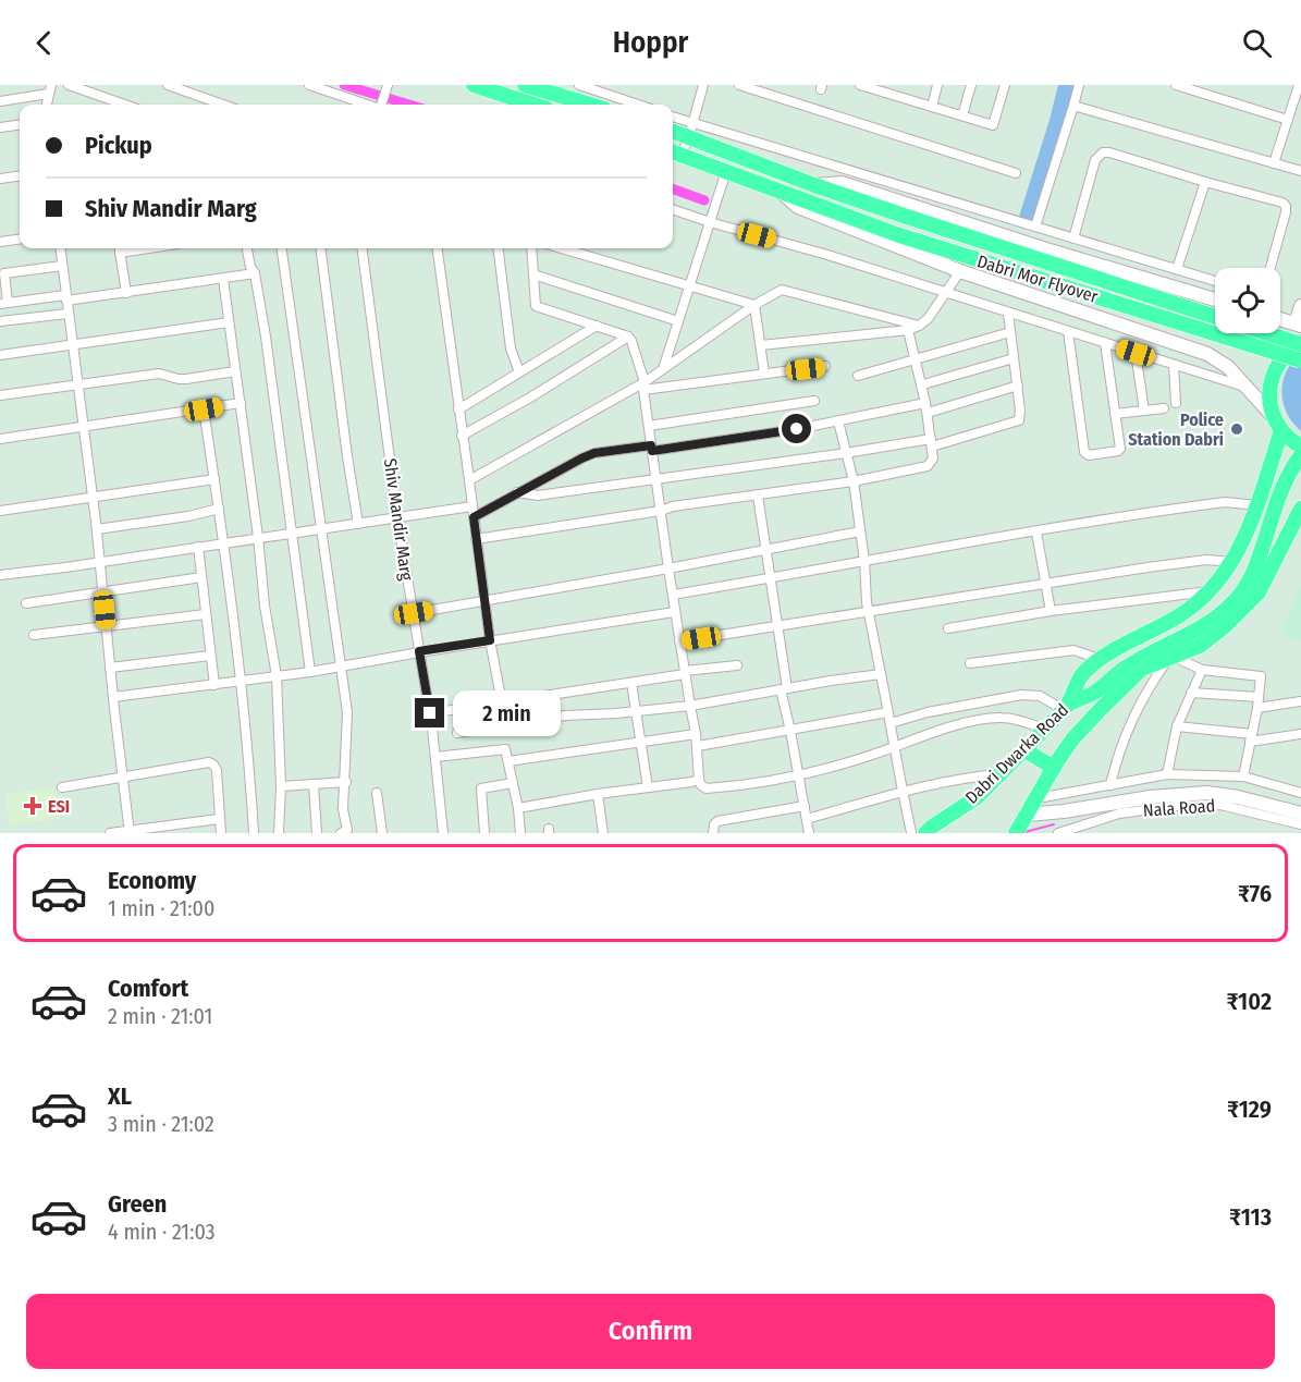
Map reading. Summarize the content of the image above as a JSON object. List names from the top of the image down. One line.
{"streets":{"main road":["Dabri Mor Flyover","Dabri Dwarka Road"],"street":["Shiv Mandir Marg","Nala Road"]},"places":{"other":["Police Station Dabri"],"health":["ESI"]},"page":{"header":"Hoppr","banner":["Pickup","Shiv Mandir Marg"],"bubble":"2 min","list":[{"name":"Economy","note":"1 min · 21:00","value":"₹76"},{"name":"Comfort","note":"2 min · 21:01","value":"₹102"},{"name":"XL","note":"3 min · 21:02","value":"₹129"},{"name":"Green","note":"4 min · 21:03","value":"₹113"}],"buttons":"Confirm"}}
